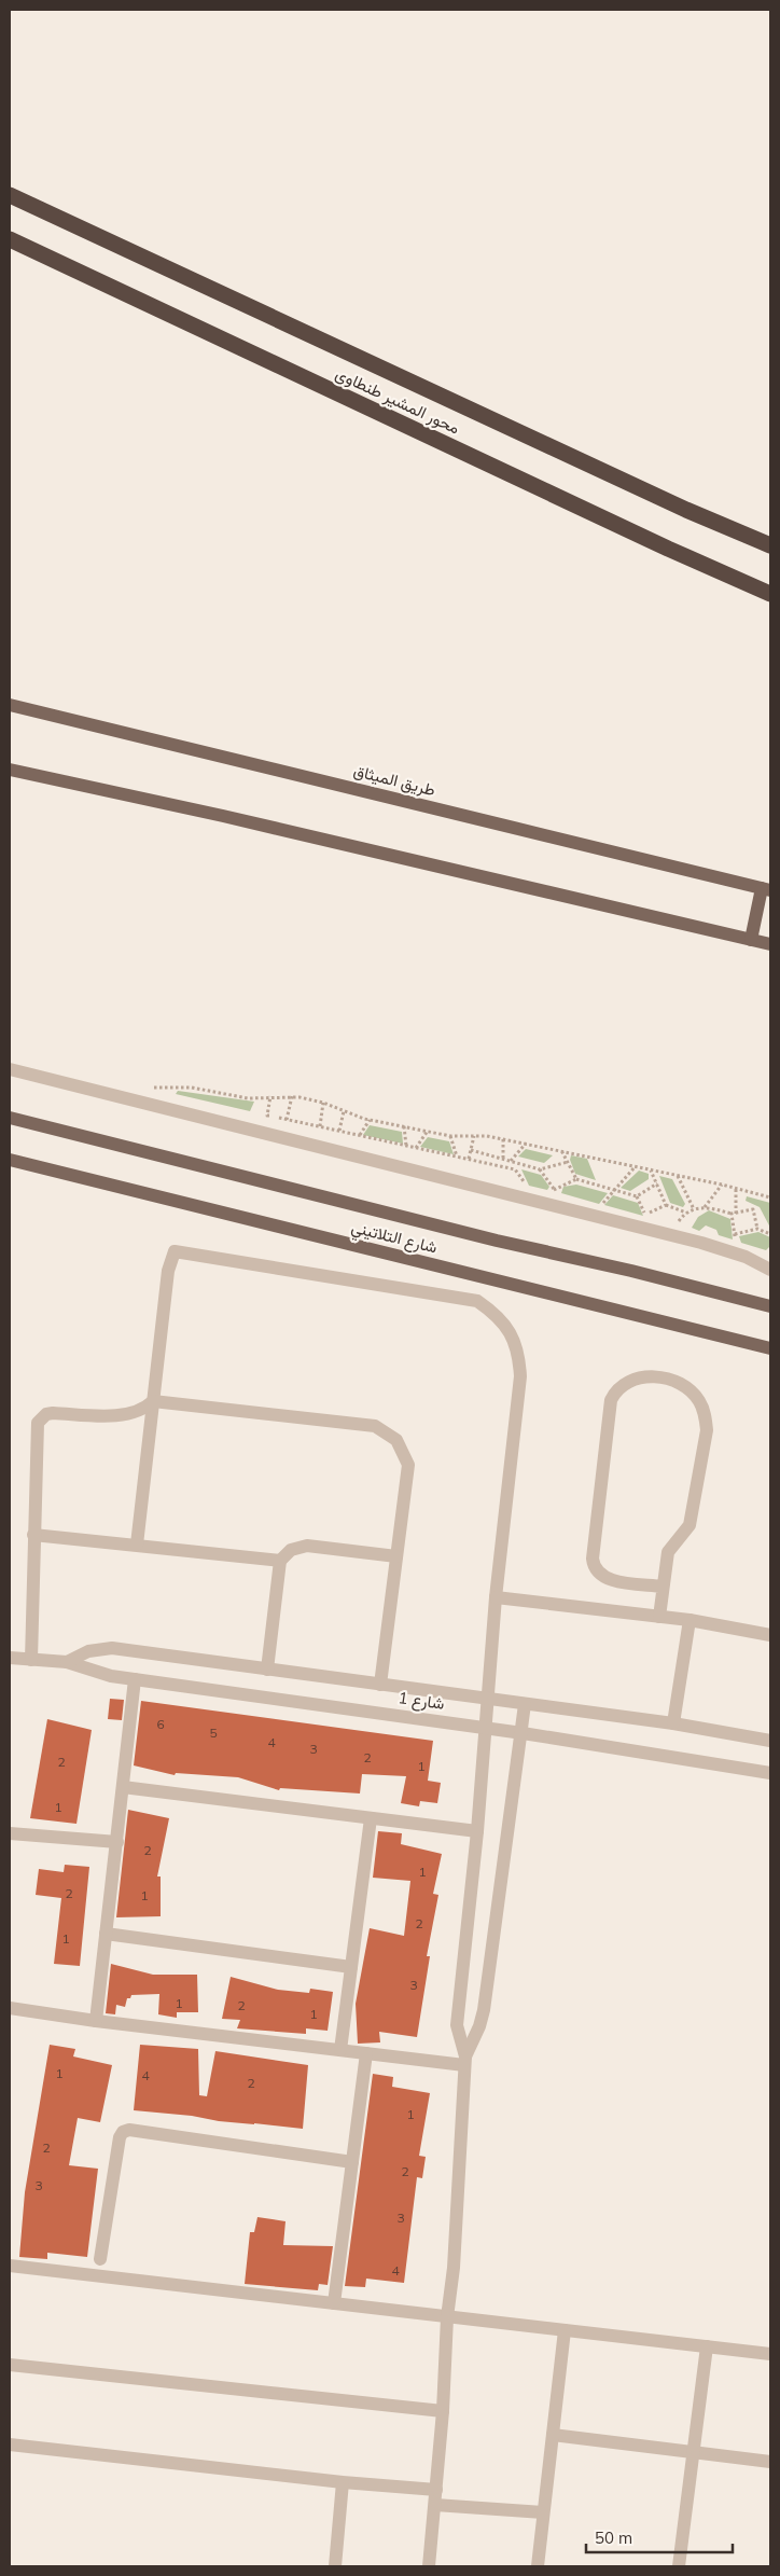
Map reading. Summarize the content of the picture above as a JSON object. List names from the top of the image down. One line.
{"streets":{"highway":["محور المشير طنطاوى"],"main road":["طريق الميثاق","شارع التلاتيني"],"street":["شارع 1"]},"house_numbers":["6","5","4","3","2","2","1","1","2","1","2","1","2","1","3","1","2","1","1","4","2","1","2","2","3","3","4"],"scale_bar":"50 m"}
